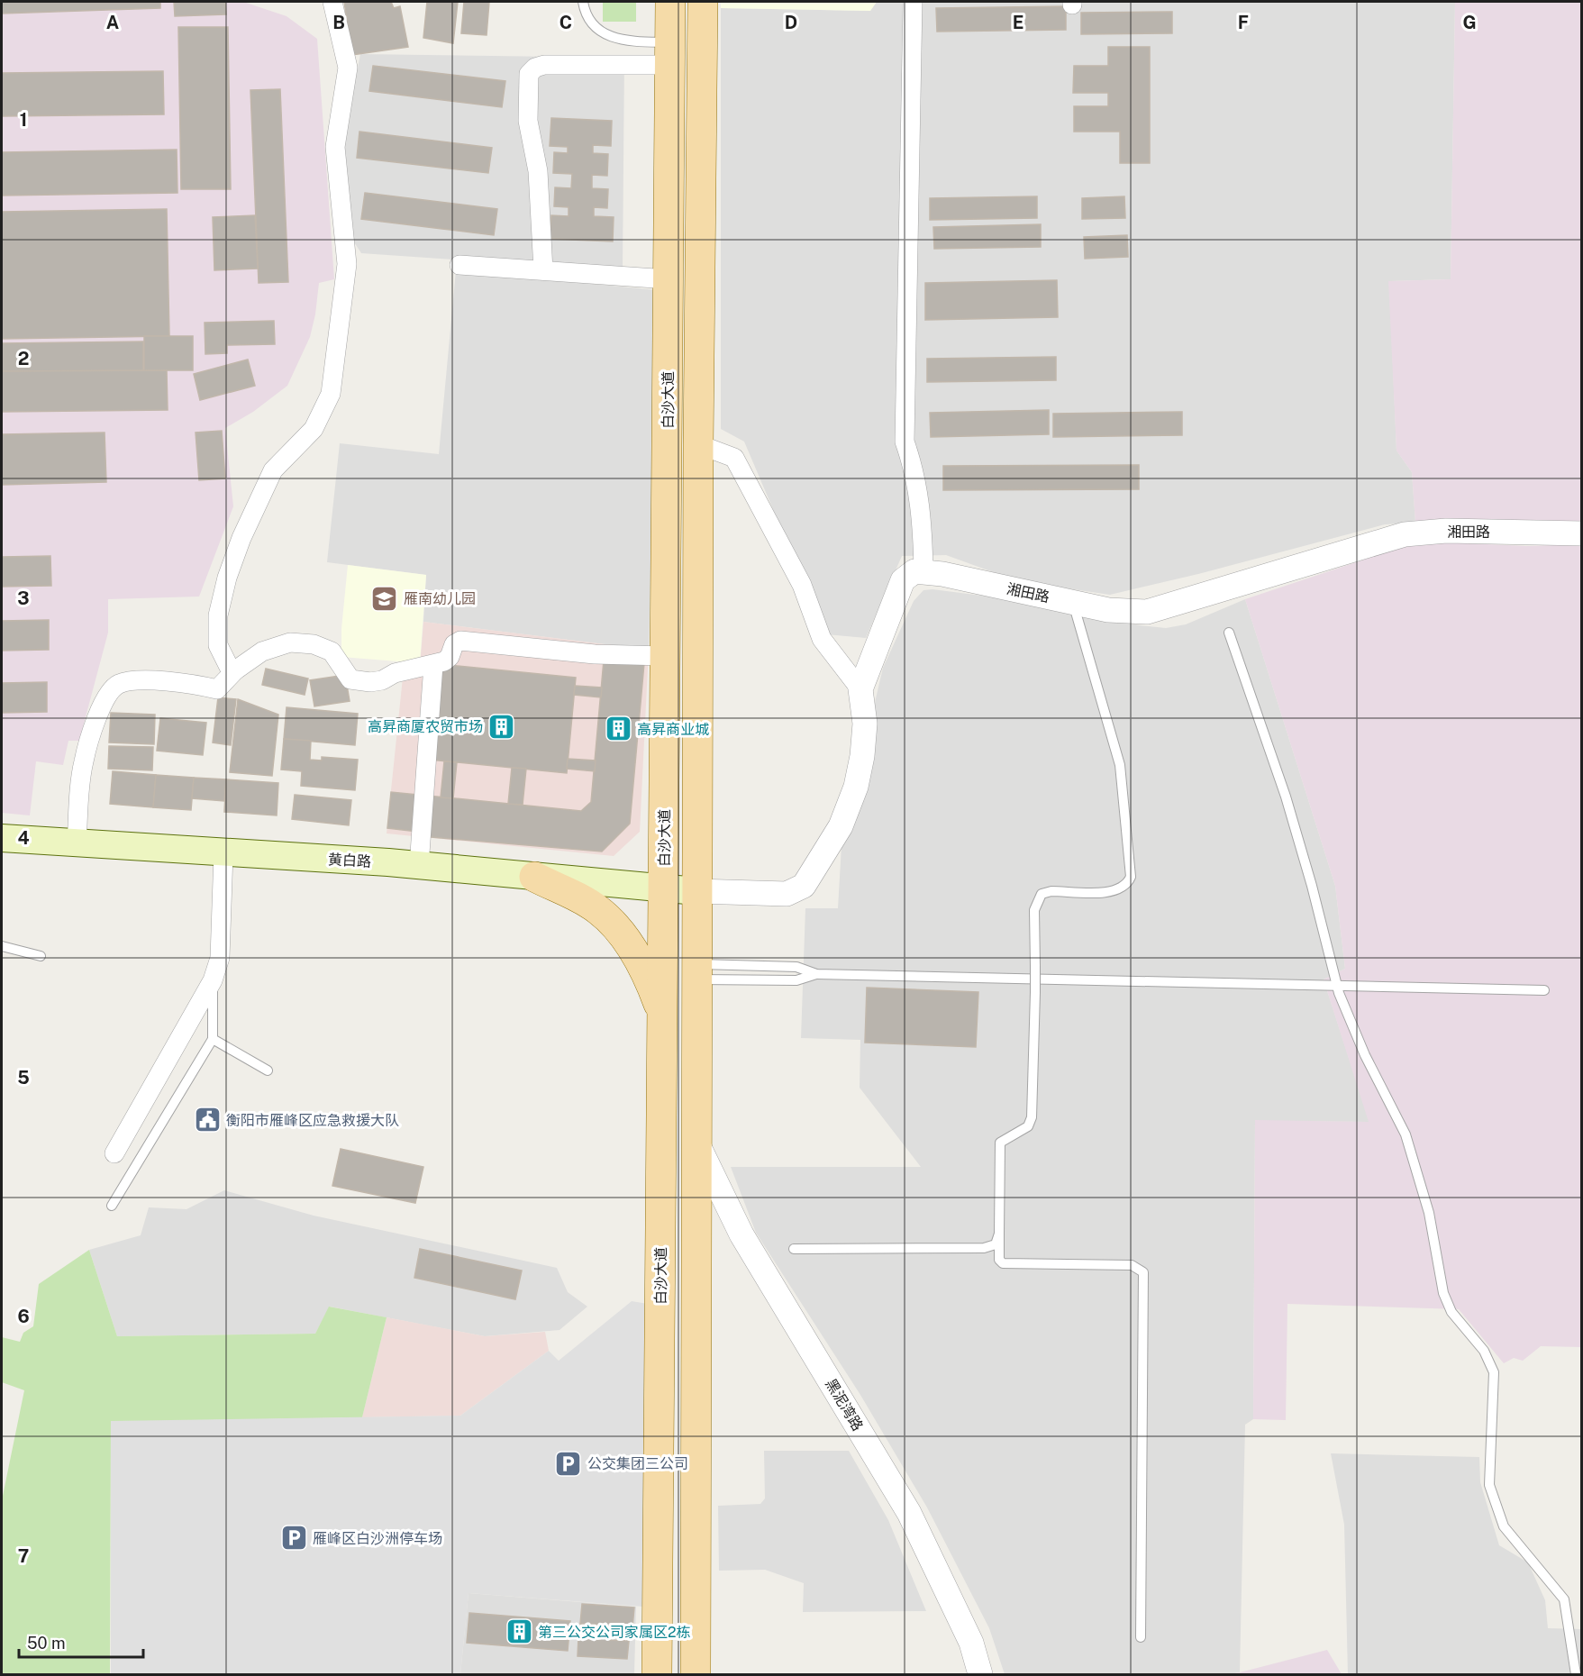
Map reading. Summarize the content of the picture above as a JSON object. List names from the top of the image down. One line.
{"streets":{"main road":["白沙大道","黄白路"],"street":["湘田路","黑泥湾路"]},"crossings":[["白沙大道","黄白路"]],"places":{"school or university":["雁南幼儿园"],"building":["高昇商厦农贸市场","高昇商业城","第三公交公司家属区2栋"],"public building":["衡阳市雁峰区应急救援大队"],"parking":["公交集团三公司","雁峰区白沙洲停车场"]},"scale_bar":"50 m","grid":{"columns":["A","B","C","D","E","F","G"],"rows":["1","2","3","4","5","6","7"]}}
